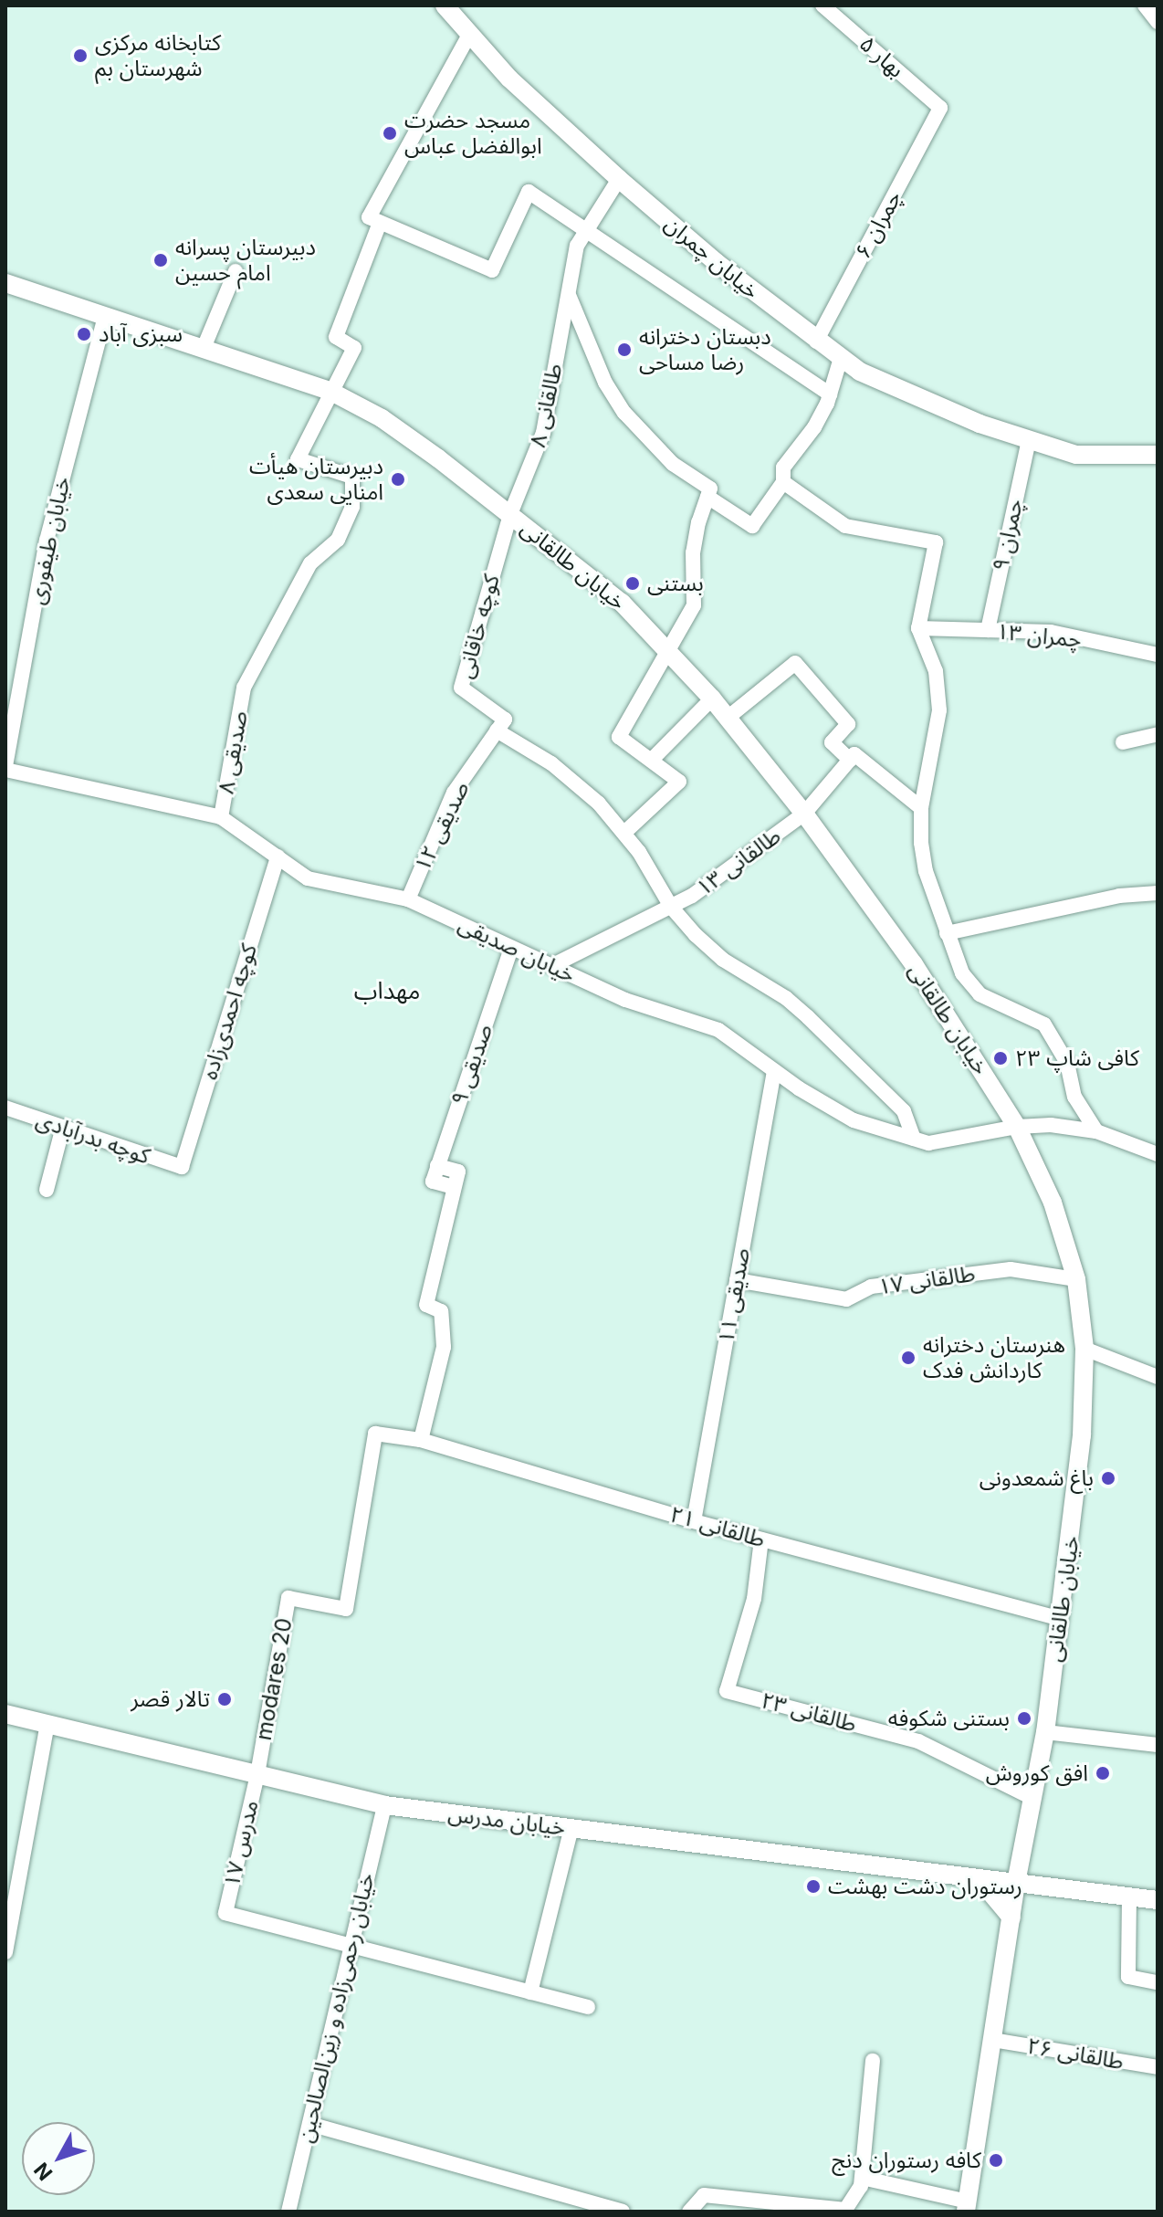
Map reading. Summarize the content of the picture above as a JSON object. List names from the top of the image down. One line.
{"streets":{"main road":["خیابان چمران","خیابان طالقانی","خیابان مدرس"],"street":["بهار ۵","چمران ۶","طالقانی ۸","چمران ۹","خیابان طیفوری","کوچه خاقانی","چمران ۱۳","صدیقی ۸","صدیقی ۱۲","طالقانی ۱۳","خیابان صدیقی","کوچه احمدی‌زاده","صدیقی ۹","کوچه بدرآبادی","طالقانی ۱۷","صدیقی ۱۱","طالقانی ۲۱","modares 20","طالقانی ۲۳","مدرس ۱۷","خیابان رحمی‌زاده و زین‌الصالحین","طالقانی ۲۶"]},"crossings":[["بهار ۵","چمران ۶"],["چمران ۶","خیابان چمران"],["خیابان چمران","طالقانی ۸"],["خیابان چمران","چمران ۹"],["طالقانی ۸","خیابان طالقانی"],["طالقانی ۸","کوچه خاقانی"],["چمران ۹","چمران ۱۳"],["خیابان طیفوری","خیابان طالقانی"],["خیابان طیفوری","خیابان صدیقی"],["خیابان طالقانی","کوچه خاقانی"],["خیابان طالقانی","صدیقی ۸"],["خیابان طالقانی","طالقانی ۱۳"],["خیابان طالقانی","خیابان صدیقی"],["خیابان طالقانی","طالقانی ۱۷"],["خیابان طالقانی","طالقانی ۲۱"],["خیابان طالقانی","طالقانی ۲۳"],["خیابان طالقانی","خیابان مدرس"],["خیابان طالقانی","طالقانی ۲۶"],["کوچه خاقانی","صدیقی ۱۲"],["صدیقی ۸","خیابان صدیقی"],["صدیقی ۱۲","خیابان صدیقی"],["طالقانی ۱۳","خیابان صدیقی"],["خیابان صدیقی","کوچه احمدی‌زاده"],["خیابان صدیقی","صدیقی ۹"],["خیابان صدیقی","صدیقی ۱۱"],["کوچه احمدی‌زاده","کوچه بدرآبادی"],["طالقانی ۱۷","صدیقی ۱۱"],["صدیقی ۱۱","طالقانی ۲۱"],["طالقانی ۲۱","modares 20"],["طالقانی ۲۱","طالقانی ۲۳"],["modares 20","خیابان مدرس"],["modares 20","مدرس ۱۷"],["خیابان مدرس","مدرس ۱۷"],["خیابان مدرس","خیابان رحمی‌زاده و زین‌الصالحین"],["مدرس ۱۷","خیابان رحمی‌زاده و زین‌الصالحین"]],"districts":["مهداب"],"places":["کتابخانه مرکزی شهرستان بم","مسجد حضرت ابوالفضل عباس","دبیرستان پسرانه امام حسین","سبزی آباد","دبستان دخترانه رضا مساحی","دبیرستان هیأت امنایی سعدی","بستنی","کافی شاپ ۲۳","هنرستان دخترانه کاردانش فدک","باغ شمعدونی","تالار قصر","بستنی شکوفه","افق کوروش","رستوران دشت بهشت","کافه رستوران دنج"],"north":"bottom left"}
